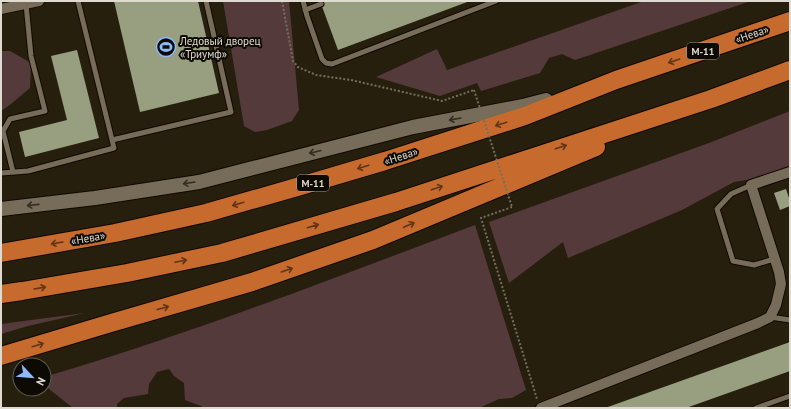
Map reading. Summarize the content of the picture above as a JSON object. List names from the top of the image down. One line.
{"streets":{"highway":["«Нева»","М-11"]},"places":{"sports":["Ледовый дворец «Триумф»"]},"north":"bottom right"}
